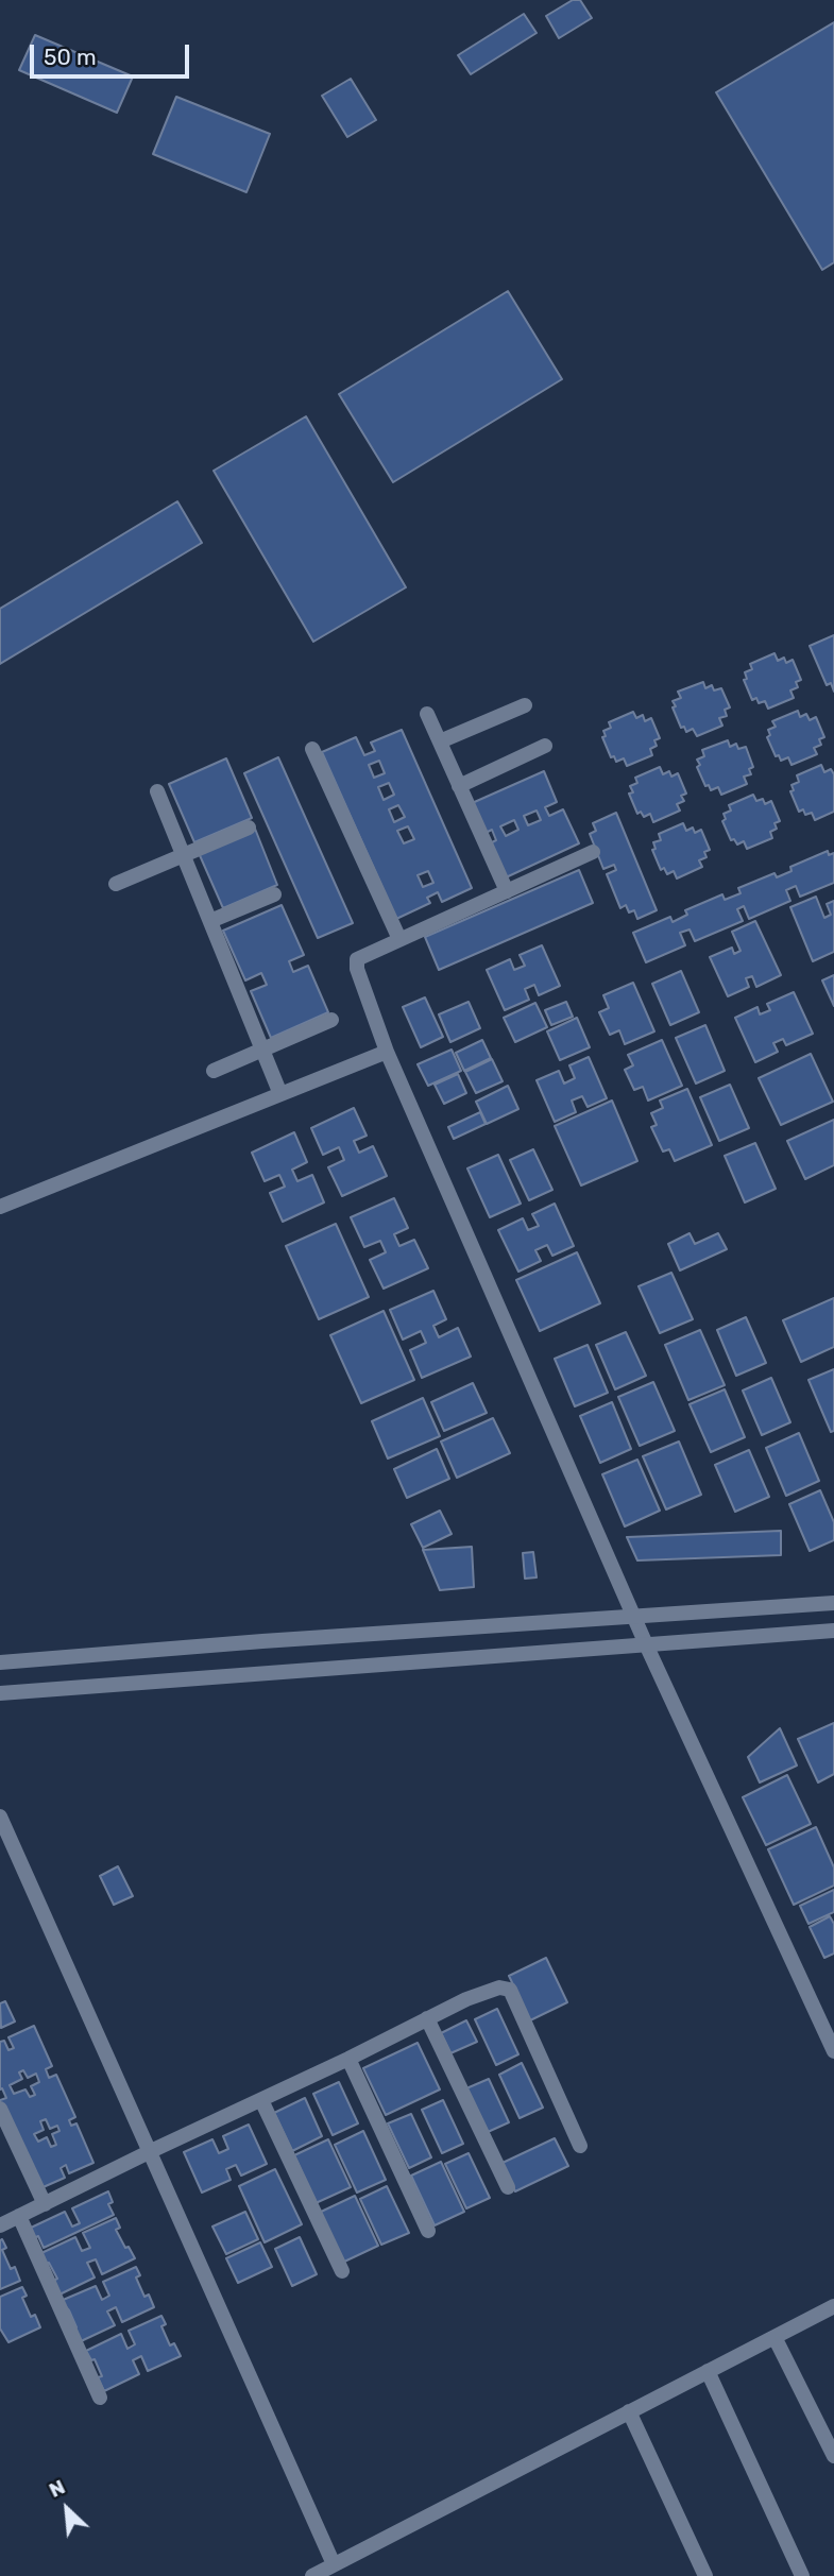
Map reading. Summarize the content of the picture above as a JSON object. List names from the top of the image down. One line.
{"scale_bar":"50 m","north":"top left"}
